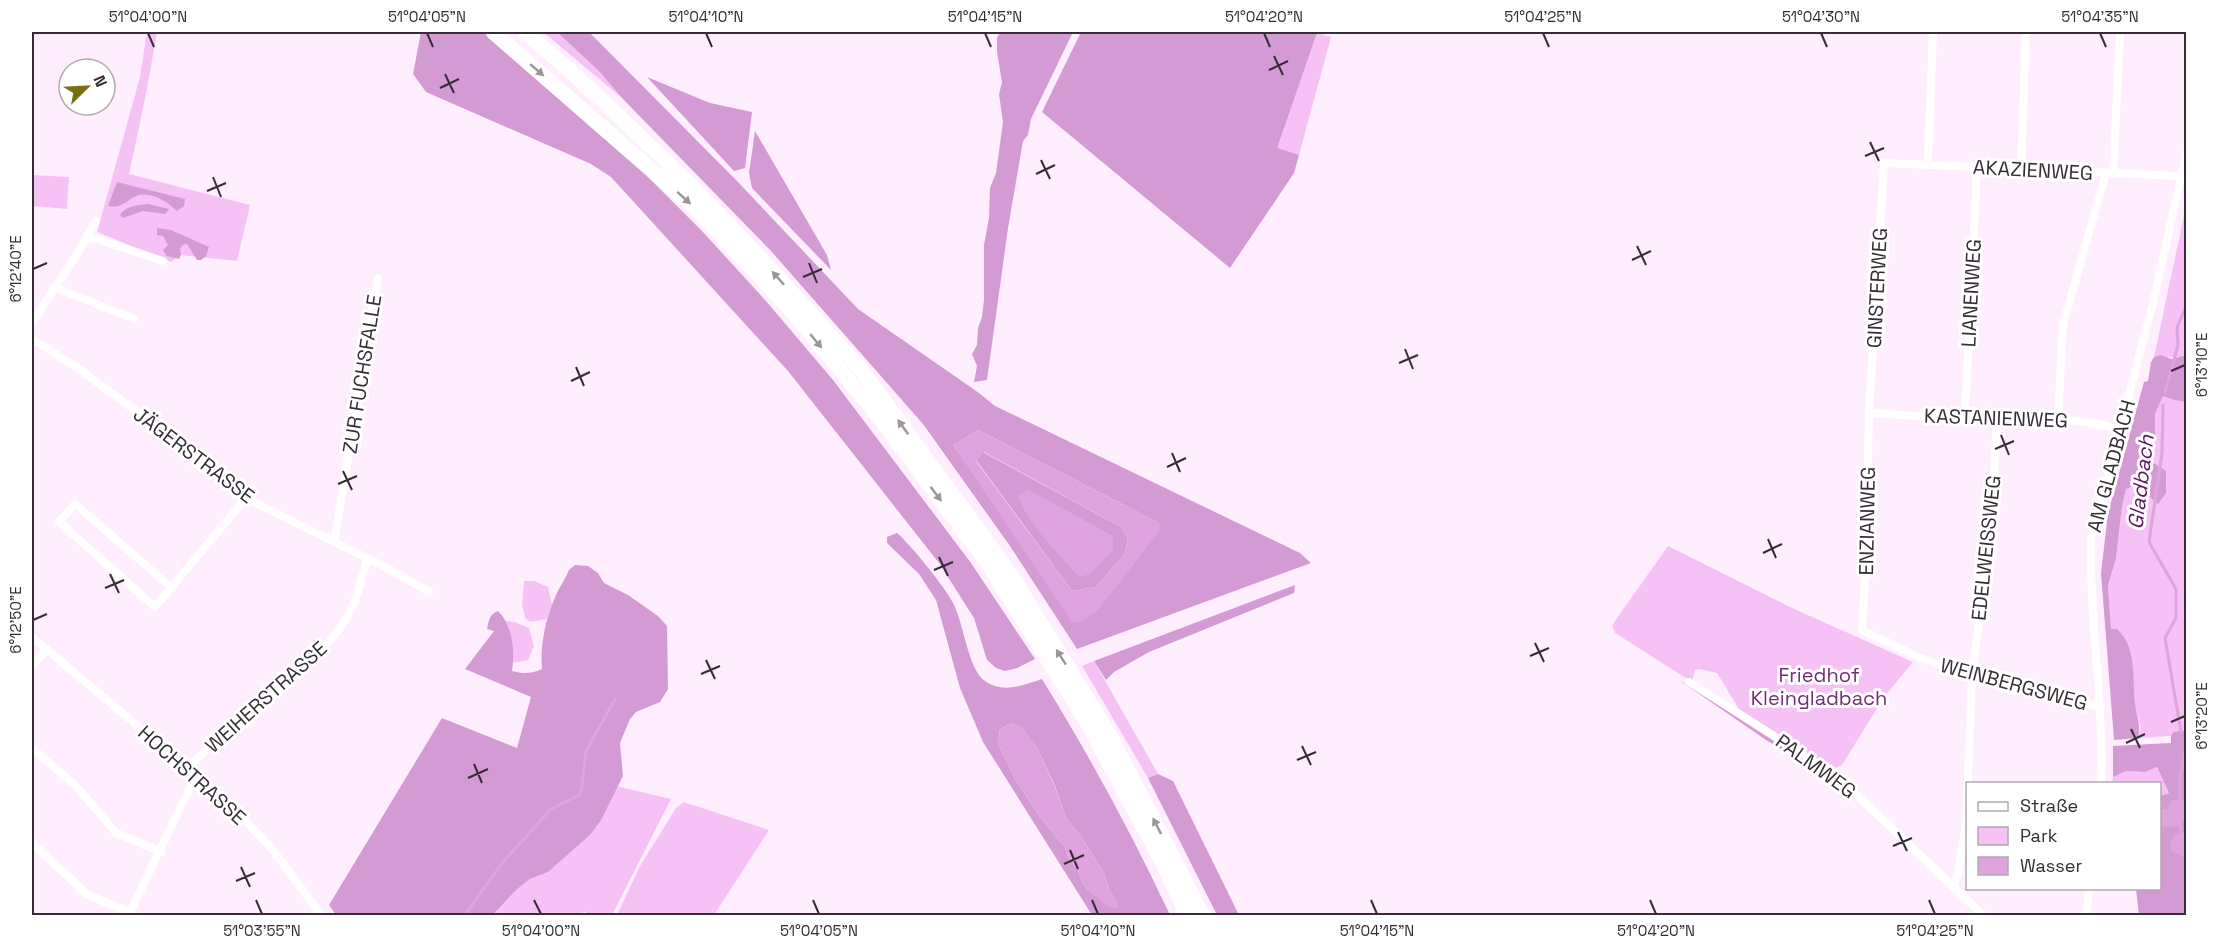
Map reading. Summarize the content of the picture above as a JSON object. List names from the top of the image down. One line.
{"streets":{"street":["AKAZIENWEG","GINSTERWEG","LIANENWEG","ZUR FUCHSFALLE","KASTANIENWEG","JÄGERSTRASSE","AM GLADBACH","ENZIANWEG","EDELWEISSWEG","WEINBERGSWEG","WEIHERSTRASSE","PALMWEG","HOCHSTRASSE"]},"crossings":[["AKAZIENWEG","GINSTERWEG"],["AKAZIENWEG","LIANENWEG"],["AKAZIENWEG","AM GLADBACH"],["GINSTERWEG","KASTANIENWEG"],["GINSTERWEG","ENZIANWEG"],["LIANENWEG","KASTANIENWEG"],["ZUR FUCHSFALLE","JÄGERSTRASSE"],["KASTANIENWEG","AM GLADBACH"],["KASTANIENWEG","ENZIANWEG"],["KASTANIENWEG","EDELWEISSWEG"],["JÄGERSTRASSE","WEIHERSTRASSE"],["AM GLADBACH","WEINBERGSWEG"],["ENZIANWEG","WEINBERGSWEG"],["EDELWEISSWEG","WEINBERGSWEG"],["EDELWEISSWEG","PALMWEG"],["WEIHERSTRASSE","HOCHSTRASSE"]],"water":["Gladbach"],"parks":["Friedhof Kleingladbach"],"legend":["Straße","Park","Wasser"],"north":"top right","coordinates":["51°04'00\"N","51°04'05\"N","51°04'10\"N","51°04'15\"N","51°04'20\"N","51°04'25\"N","51°04'30\"N","51°04'35\"N","6°12'40\"E","6°13'10\"E","6°12'50\"E","6°13'20\"E","51°03'55\"N"]}
